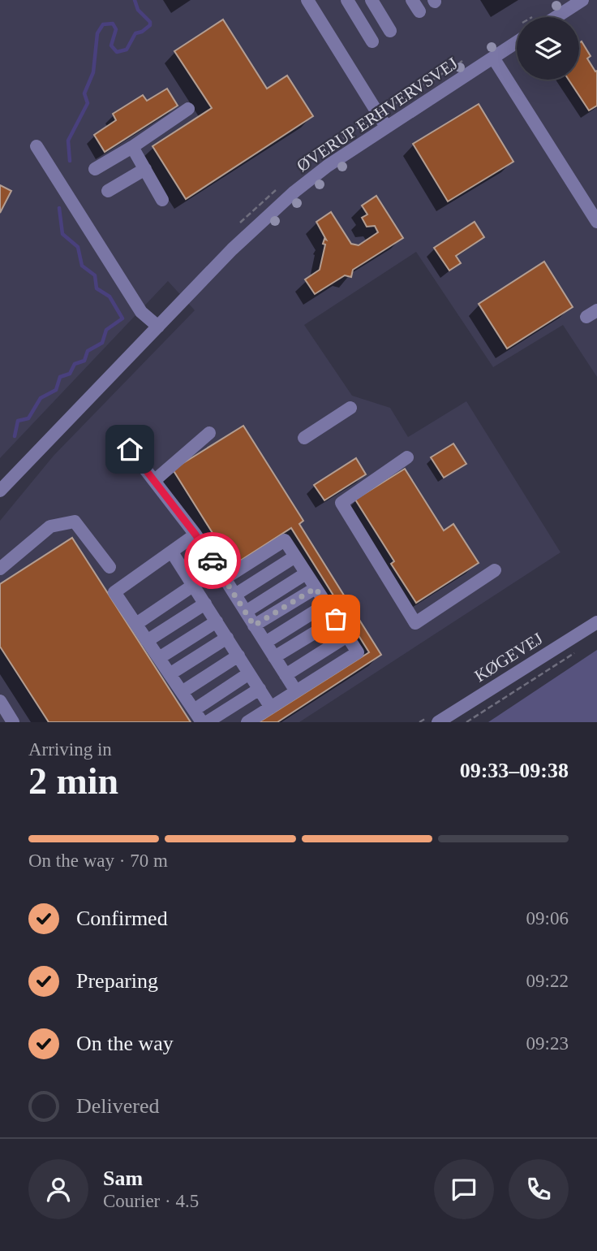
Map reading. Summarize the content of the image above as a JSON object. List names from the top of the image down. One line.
{"streets":{"street":["ØVERUP ERHVERVSVEJ","KØGEVEJ"]},"page":{"heading":["2 min","Arriving in","09:33–09:38"],"panel":["Sam","Courier · 4.5"],"bar":"On the way · 70 m","list":[["Confirmed","09:06"],["Preparing","09:22"],["On the way","09:23"],"Delivered"]}}
